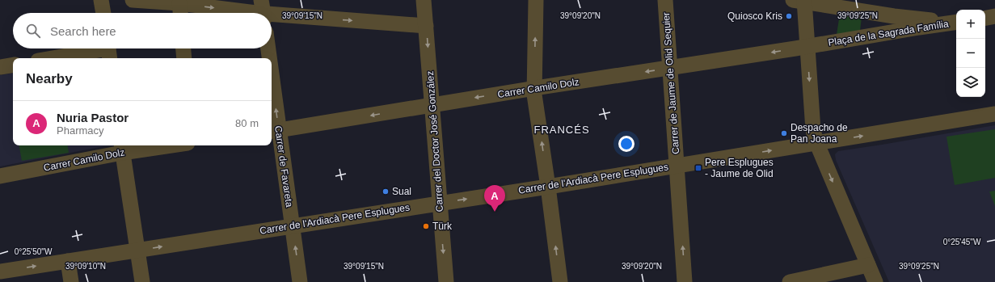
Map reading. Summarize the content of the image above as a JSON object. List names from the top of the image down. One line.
{"streets":{"street":["Plaça de la Sagrada Família","Carrer de Jaume de Olid Sequier","Carrer Camilo Dolz","Carrer del Doctor José González","Carrer de Favareta","Carrer de l'Ardiacà Pere Esplugues"]},"crossings":[["Plaça de la Sagrada Família","Carrer Camilo Dolz"],["Carrer de Jaume de Olid Sequier","Carrer Camilo Dolz"],["Carrer de Jaume de Olid Sequier","Carrer de l'Ardiacà Pere Esplugues"],["Carrer Camilo Dolz","Carrer del Doctor José González"],["Carrer Camilo Dolz","Carrer de Favareta"],["Carrer del Doctor José González","Carrer de l'Ardiacà Pere Esplugues"],["Carrer de Favareta","Carrer de l'Ardiacà Pere Esplugues"]],"one_way":["Carrer de Favareta","Carrer de l'Ardiacà Pere Esplugues"],"districts":["FRANCÉS"],"places":{"other":["Quiosco Kris","Despacho de Pan Joana","Sual","Türk"],"transit":["Pere Esplugues - Jaume de Olid"]},"page":{"map_buttons":["+","−"],"search":"Search here","heading":"Nearby","list":[{"mark":"A","name":"Nuria Pastor","note":"Pharmacy","value":"80 m"}],"pins":"A"},"coordinates":["39°09'15\"N","39°09'20\"N","39°09'25\"N","0°25'45\"W","0°25'50\"W","39°09'10\"N"]}
